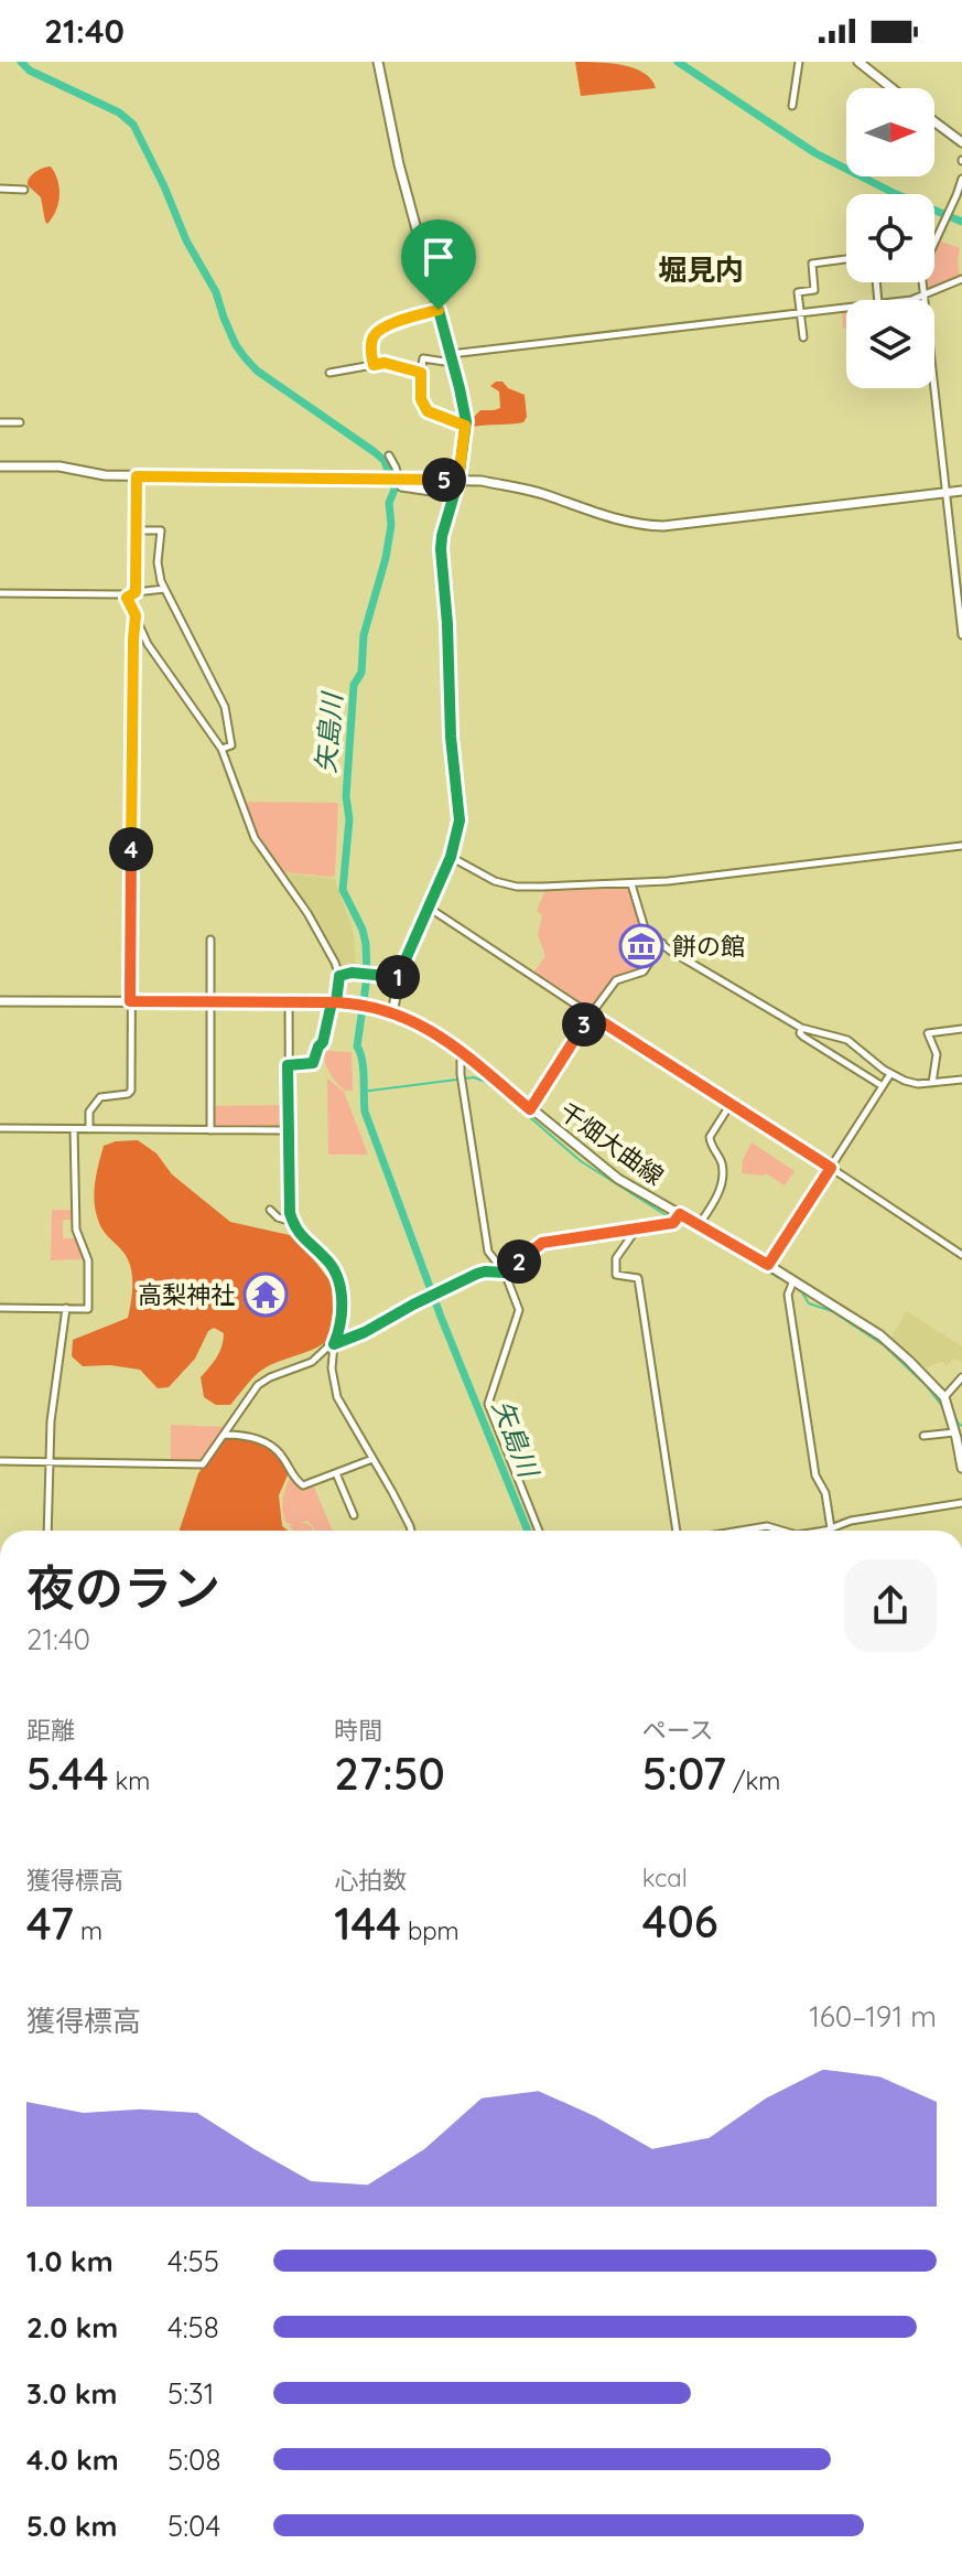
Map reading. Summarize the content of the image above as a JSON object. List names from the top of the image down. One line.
{"streets":{"main road":["千畑大曲線"]},"districts":["堀見内"],"water":["矢島川"],"places":{"museum":["餅の館"],"temple":["高梨神社"]},"north":"right","page":{"status":"21:40","pins":["5","4","1","3","2"],"heading":["夜のラン","21:40"],"stats":[["距離","5.44 km"],["時間","27:50"],["ペース","5:07 /km"],["獲得標高","47 m"],["心拍数","144 bpm"],["kcal","406"]],"chart":["獲得標高","160–191 m"],"list":[{"name":"1.0 km","note":"4:55"},{"name":"2.0 km","note":"4:58"},{"name":"3.0 km","note":"5:31"},{"name":"4.0 km","note":"5:08"},{"name":"5.0 km","note":"5:04"}]}}
